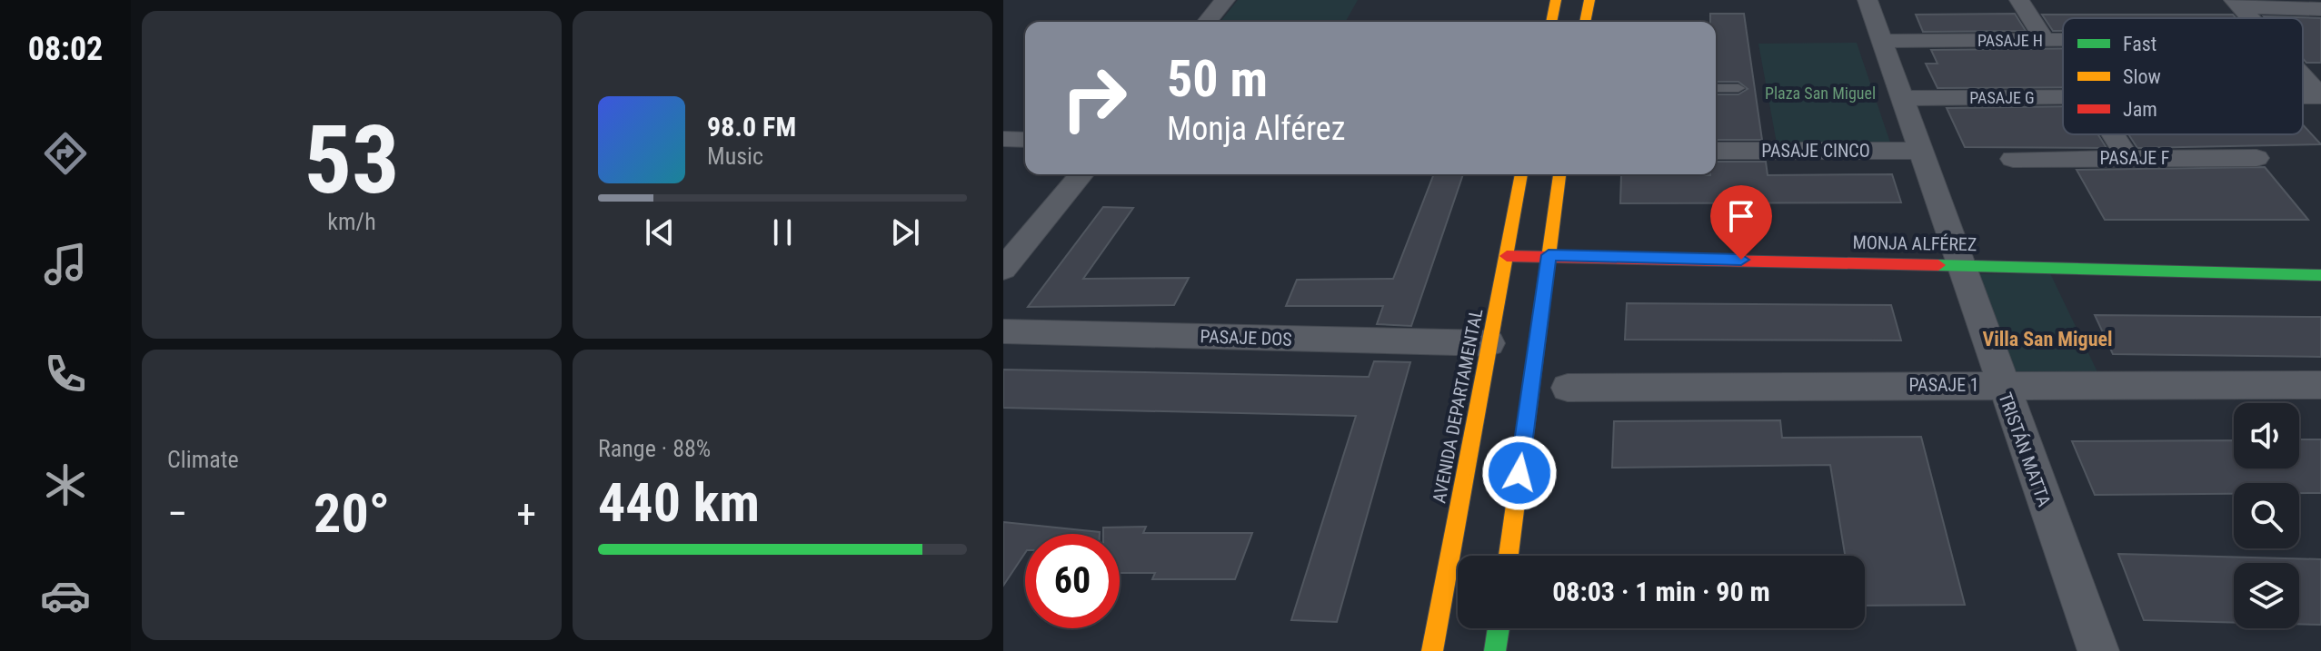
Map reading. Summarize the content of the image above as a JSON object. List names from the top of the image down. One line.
{"streets":{"main road":["MONJA ALFÉREZ","AVENIDA DEPARTAMENTAL"],"street":["PASAJE H","PASAJE G","PASAJE CINCO","PASAJE F","PASAJE DOS","PASAJE 1","TRISTÁN MATTA"]},"crossings":[["PASAJE H","TRISTÁN MATTA"],["PASAJE G","TRISTÁN MATTA"],["PASAJE CINCO","TRISTÁN MATTA"],["MONJA ALFÉREZ","AVENIDA DEPARTAMENTAL"],["MONJA ALFÉREZ","TRISTÁN MATTA"],["PASAJE DOS","AVENIDA DEPARTAMENTAL"],["PASAJE 1","TRISTÁN MATTA"]],"districts":["Villa San Miguel"],"parks":["Plaza San Miguel"],"legend":["Fast","Slow","Jam"],"page":{"tabs":"08:02","tile":[["53","km/h"],"Climate",["Range · 88%","440 km"]],"turn":["50 m","Monja Alférez"],"song":["98.0 FM","Music"],"heat":["−","20°","+"],"limit":"60","trip":"08:03 · 1 min · 90 m"}}
